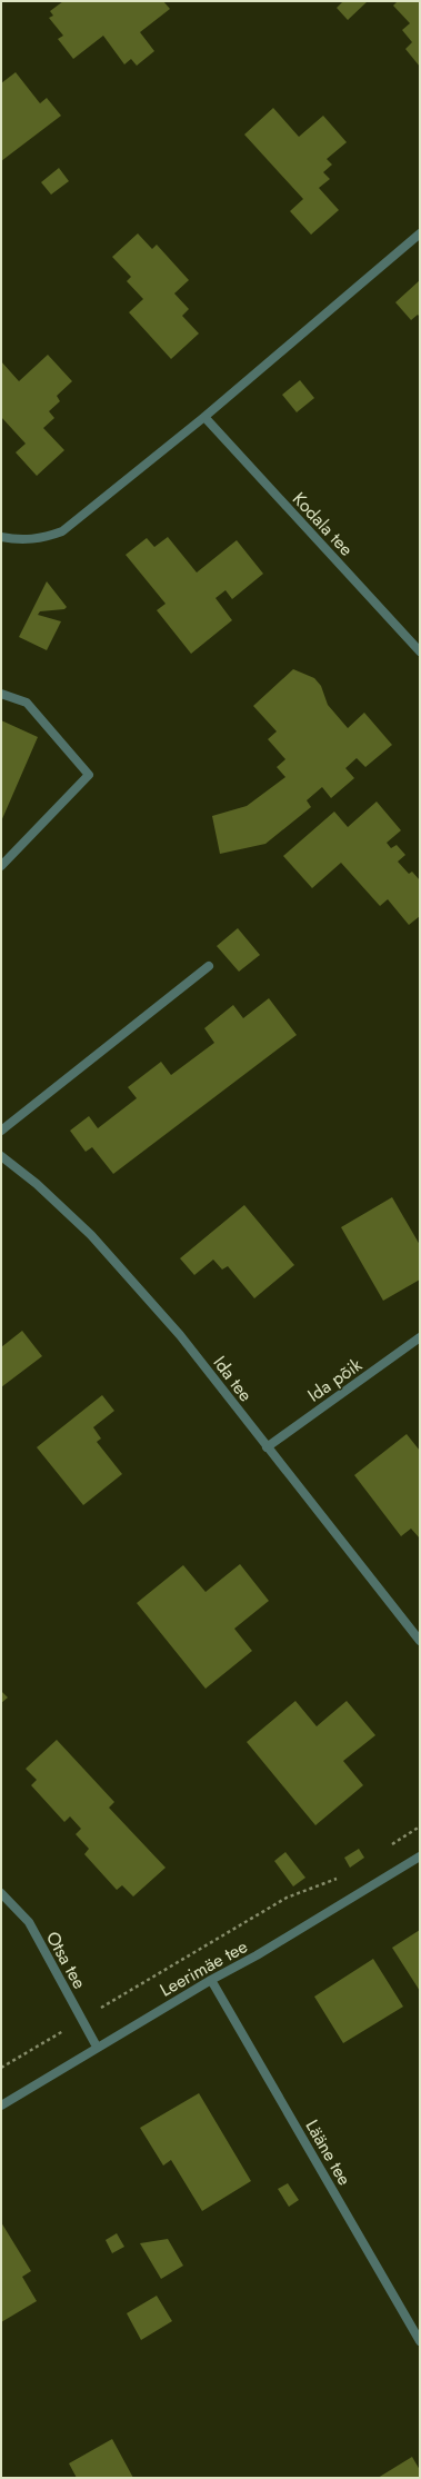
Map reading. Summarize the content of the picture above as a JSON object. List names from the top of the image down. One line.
{"streets":{"street":["Kodala tee","Ida tee","Ida põik","Otsa tee","Leerimäe tee","Lääne tee"]},"crossings":[["Ida tee","Ida põik"],["Otsa tee","Leerimäe tee"],["Leerimäe tee","Lääne tee"]]}
